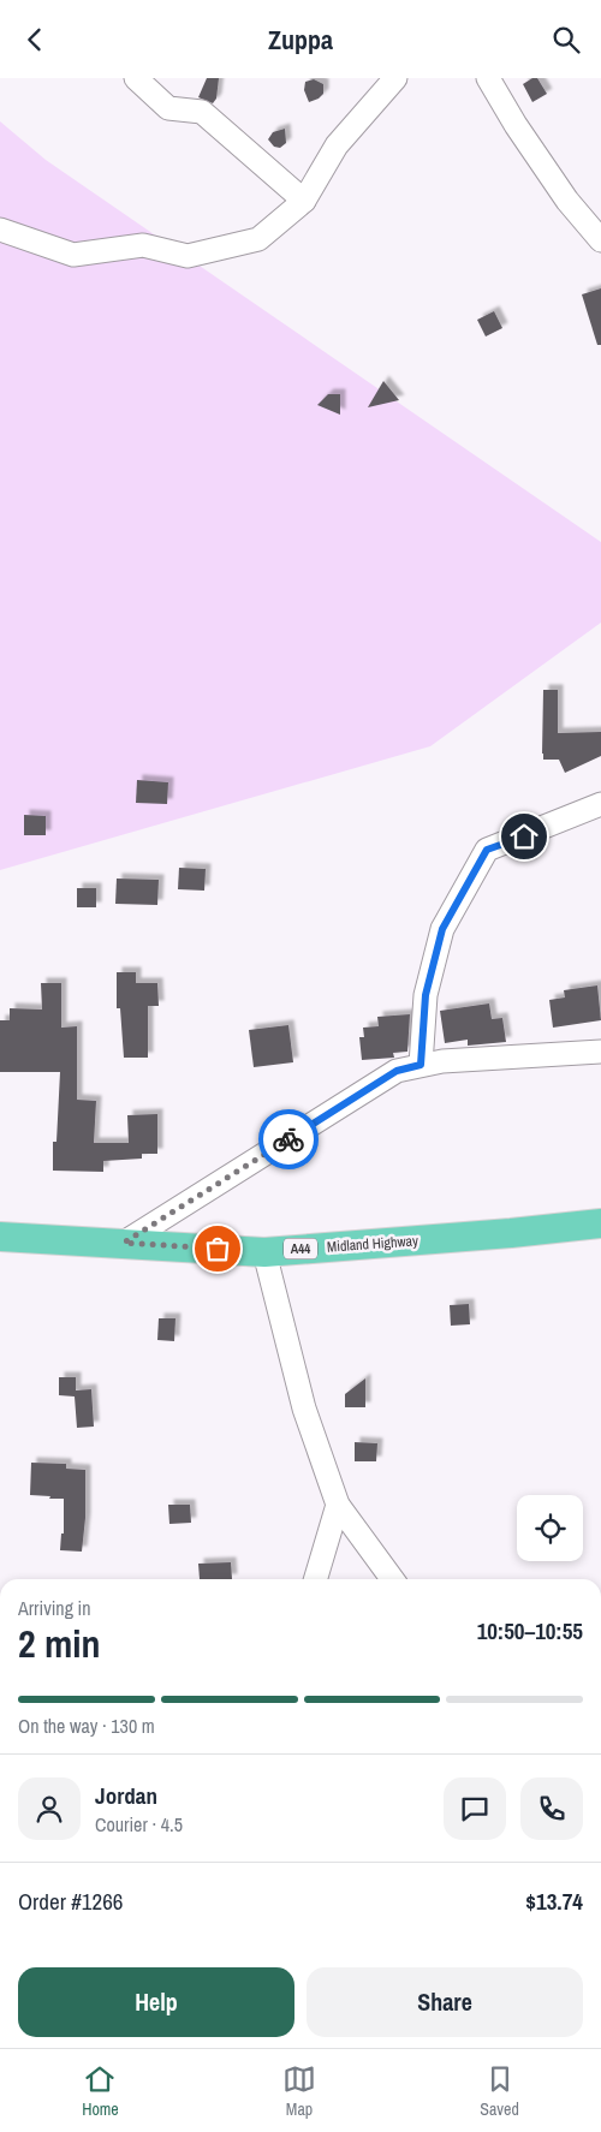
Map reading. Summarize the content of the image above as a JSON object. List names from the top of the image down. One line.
{"streets":{"main road":["Midland Highway","A44"]},"page":{"header":"Zuppa","heading":["2 min","Arriving in","10:50–10:55"],"panel":["Jordan","Courier · 4.5","Order #1266","$13.74"],"bar":"On the way · 130 m","buttons":["Help","Share"],"tabs":["Home","Map","Saved"]}}
